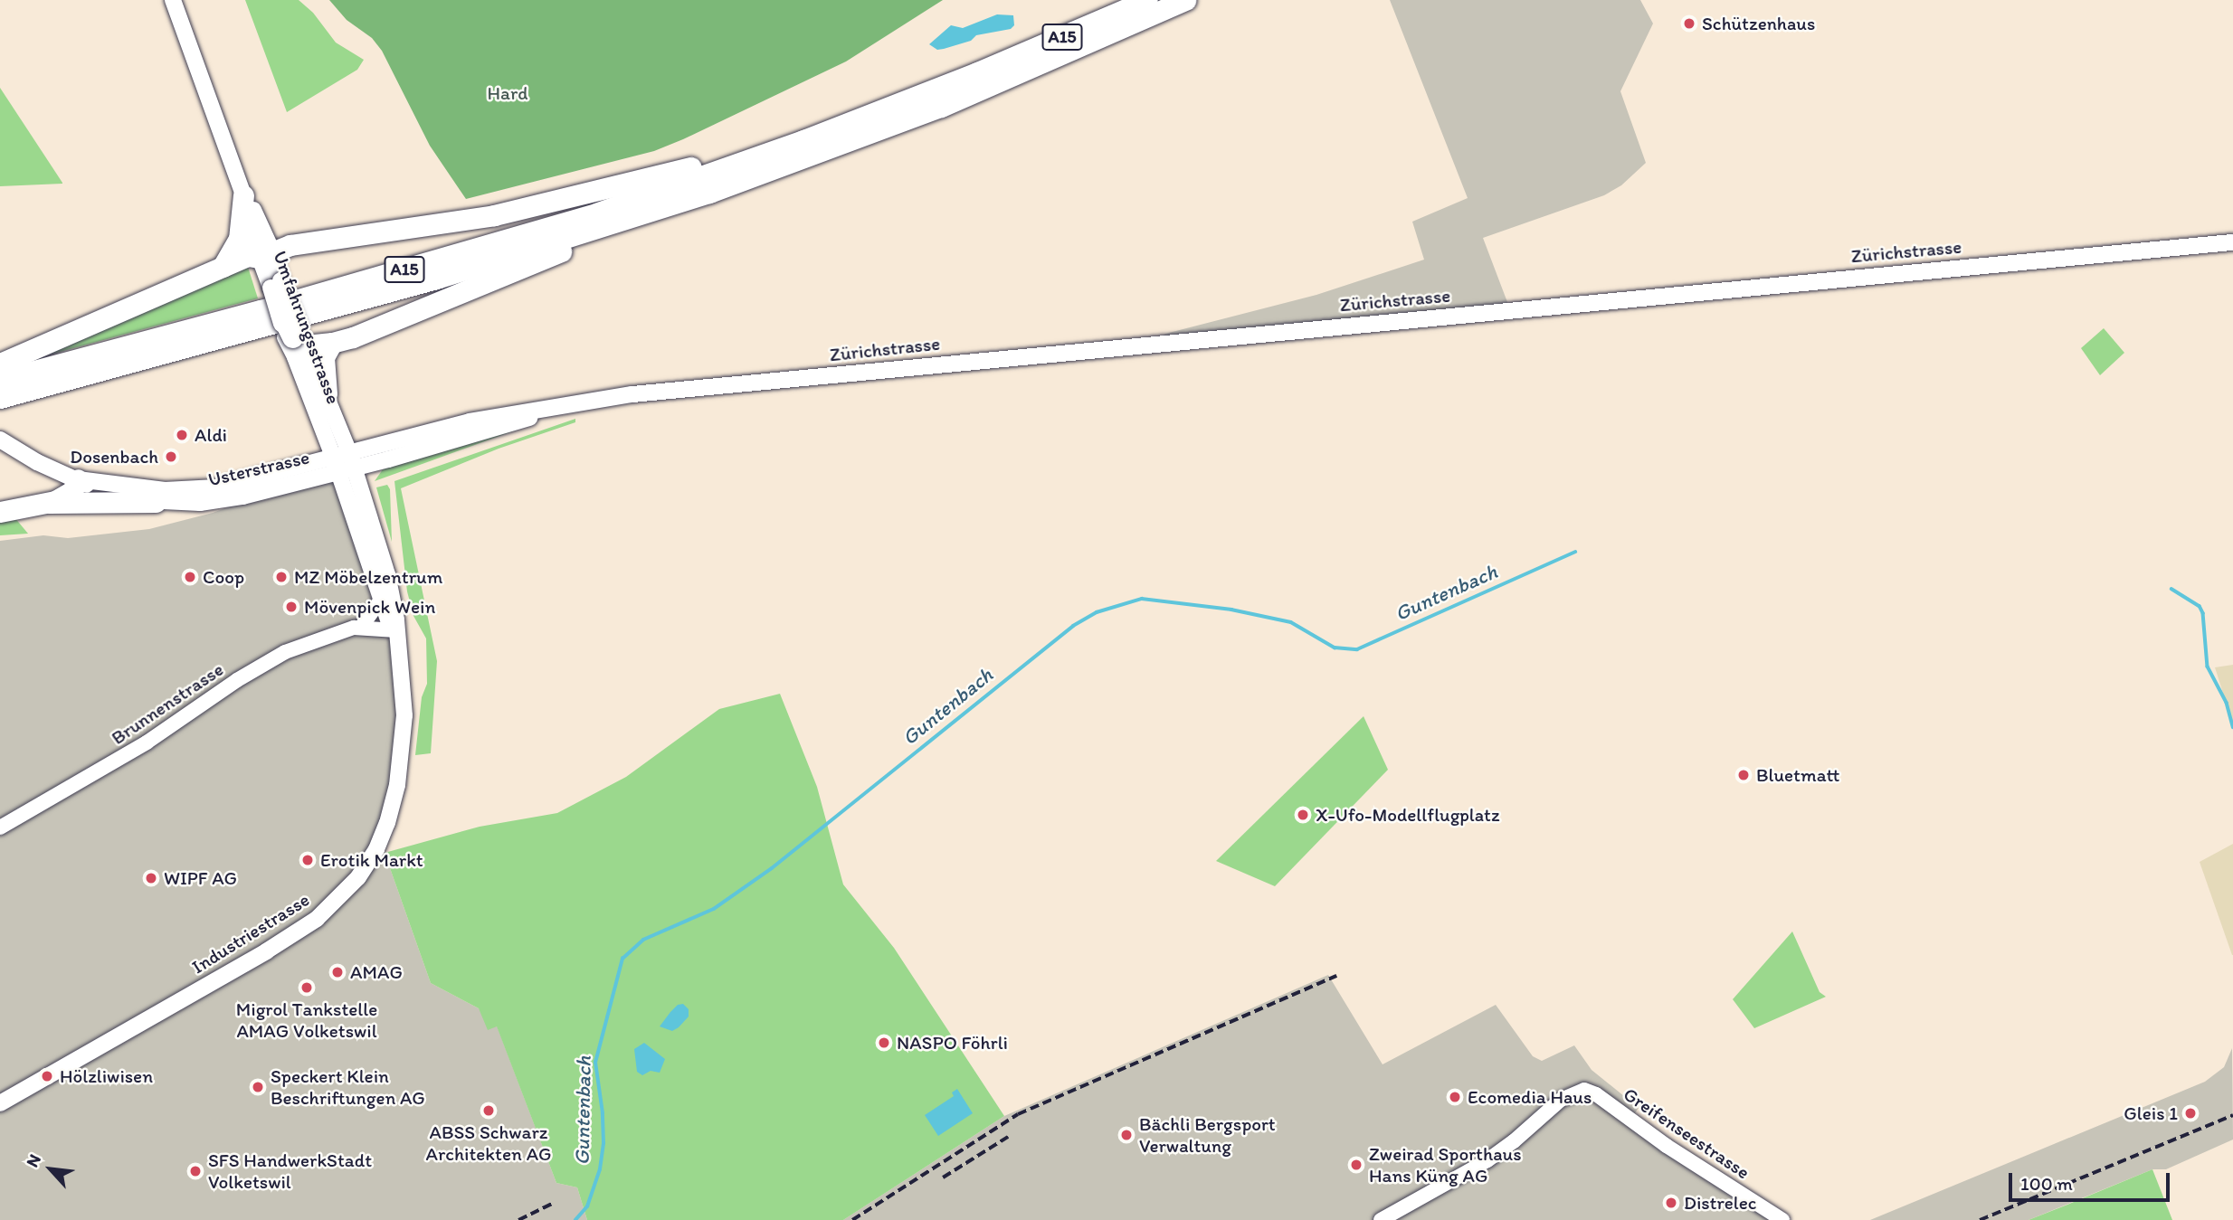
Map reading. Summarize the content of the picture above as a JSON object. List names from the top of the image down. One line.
{"streets":{"highway":["A15"],"main road":["Zürichstrasse","Umfahrungsstrasse","Usterstrasse","Industriestrasse"],"street":["Brunnenstrasse","Greifenseestrasse"]},"crossings":[["Zürichstrasse","Umfahrungsstrasse"],["Zürichstrasse","Usterstrasse"],["Zürichstrasse","Industriestrasse"],["Umfahrungsstrasse","Usterstrasse"],["Umfahrungsstrasse","Industriestrasse"],["Usterstrasse","Industriestrasse"],["Brunnenstrasse","Industriestrasse"]],"water":["Guntenbach"],"parks":["Hard"],"places":["Schützenhaus","Aldi","Dosenbach","Coop","MZ Möbelzentrum","Mövenpick Wein","Bluetmatt","X-Ufo-Modellflugplatz","Erotik Markt","WIPF AG","AMAG","Migrol Tankstelle AMAG Volketswil","NASPO Föhrli","Hölzliwisen","Speckert Klein Beschriftungen AG","Ecomedia Haus","ABSS Schwarz Architekten AG","Gleis 1","Bächli Bergsport Verwaltung","Zweirad Sporthaus Hans Küng AG","SFS HandwerkStadt Volketswil","Distrelec"],"scale_bar":"100 m","north":"top left"}
